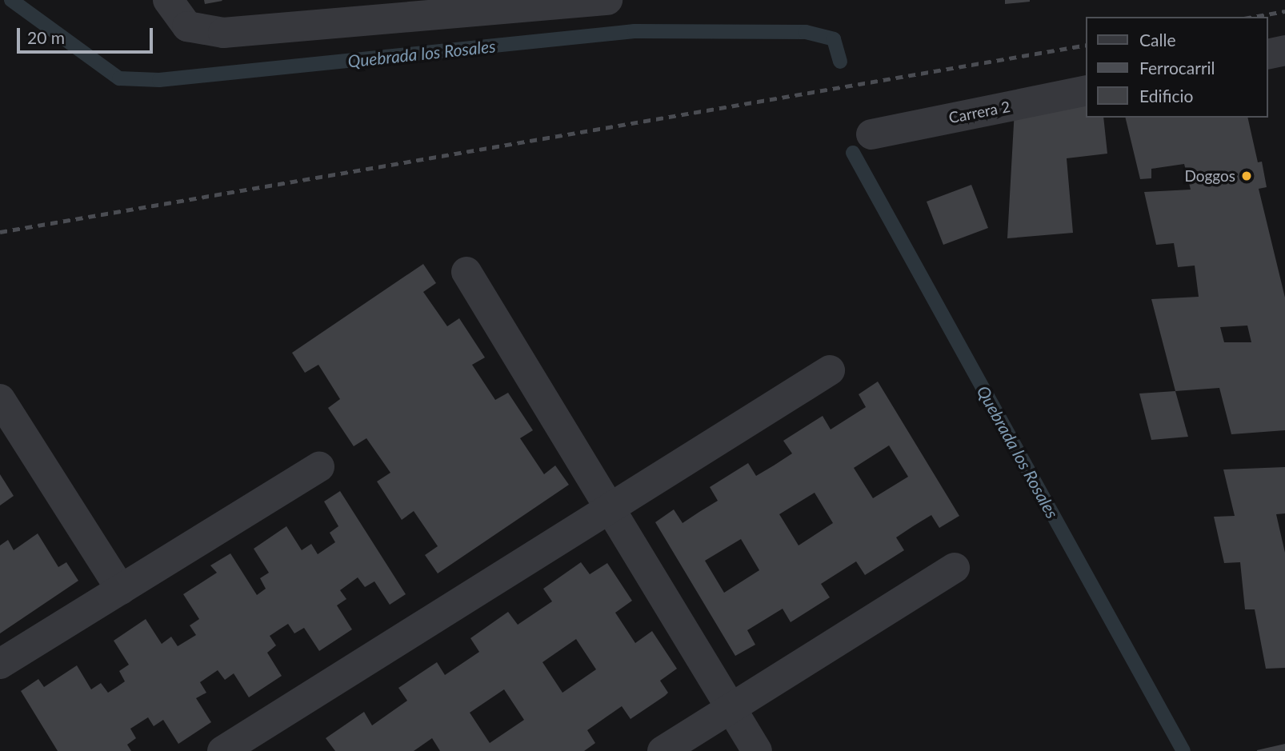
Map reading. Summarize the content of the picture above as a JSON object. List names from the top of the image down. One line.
{"streets":{"street":["Carrera 2"]},"water":["Quebrada los Rosales"],"places":["Doggos"],"legend":["Calle","Ferrocarril","Edificio"],"scale_bar":"20 m"}
